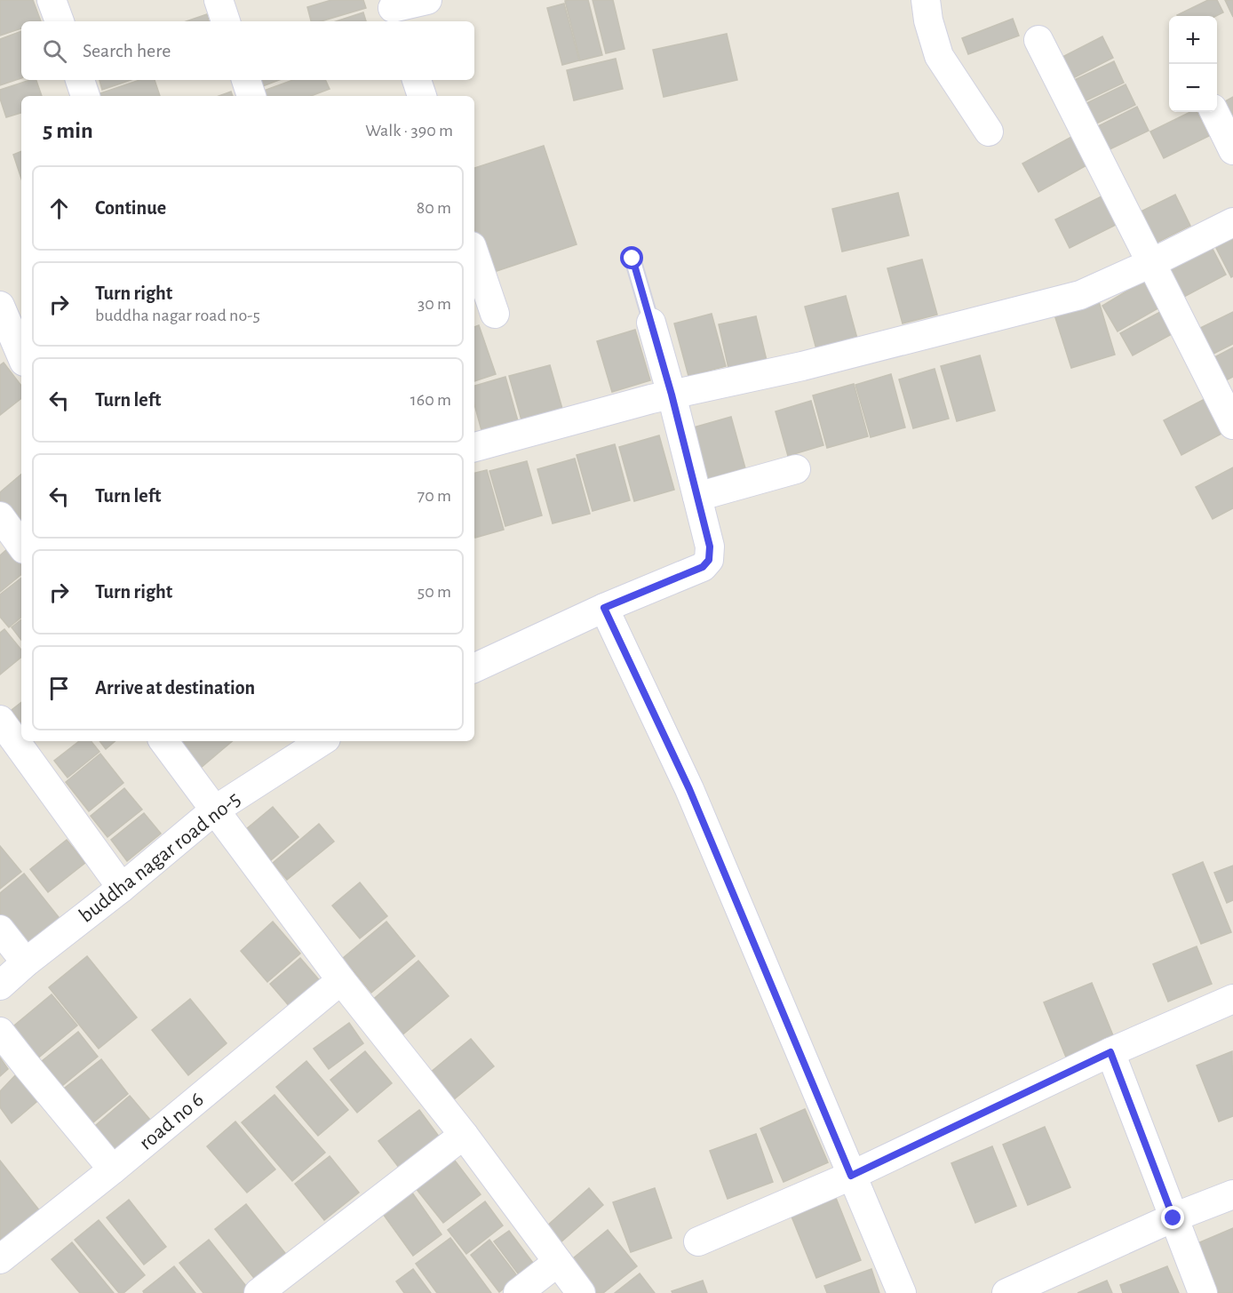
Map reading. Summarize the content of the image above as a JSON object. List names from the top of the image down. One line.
{"streets":{"street":["buddha nagar road no-5","road no 6"]},"page":{"map_buttons":["+","−"],"search":"Search here","heading":["5 min","Walk · 390 m"],"list":[["Continue","80 m"],["Turn right","buddha nagar road no-5","30 m"],["Turn left","160 m"],["Turn left","70 m"],["Turn right","50 m"],"Arrive at destination"]}}
